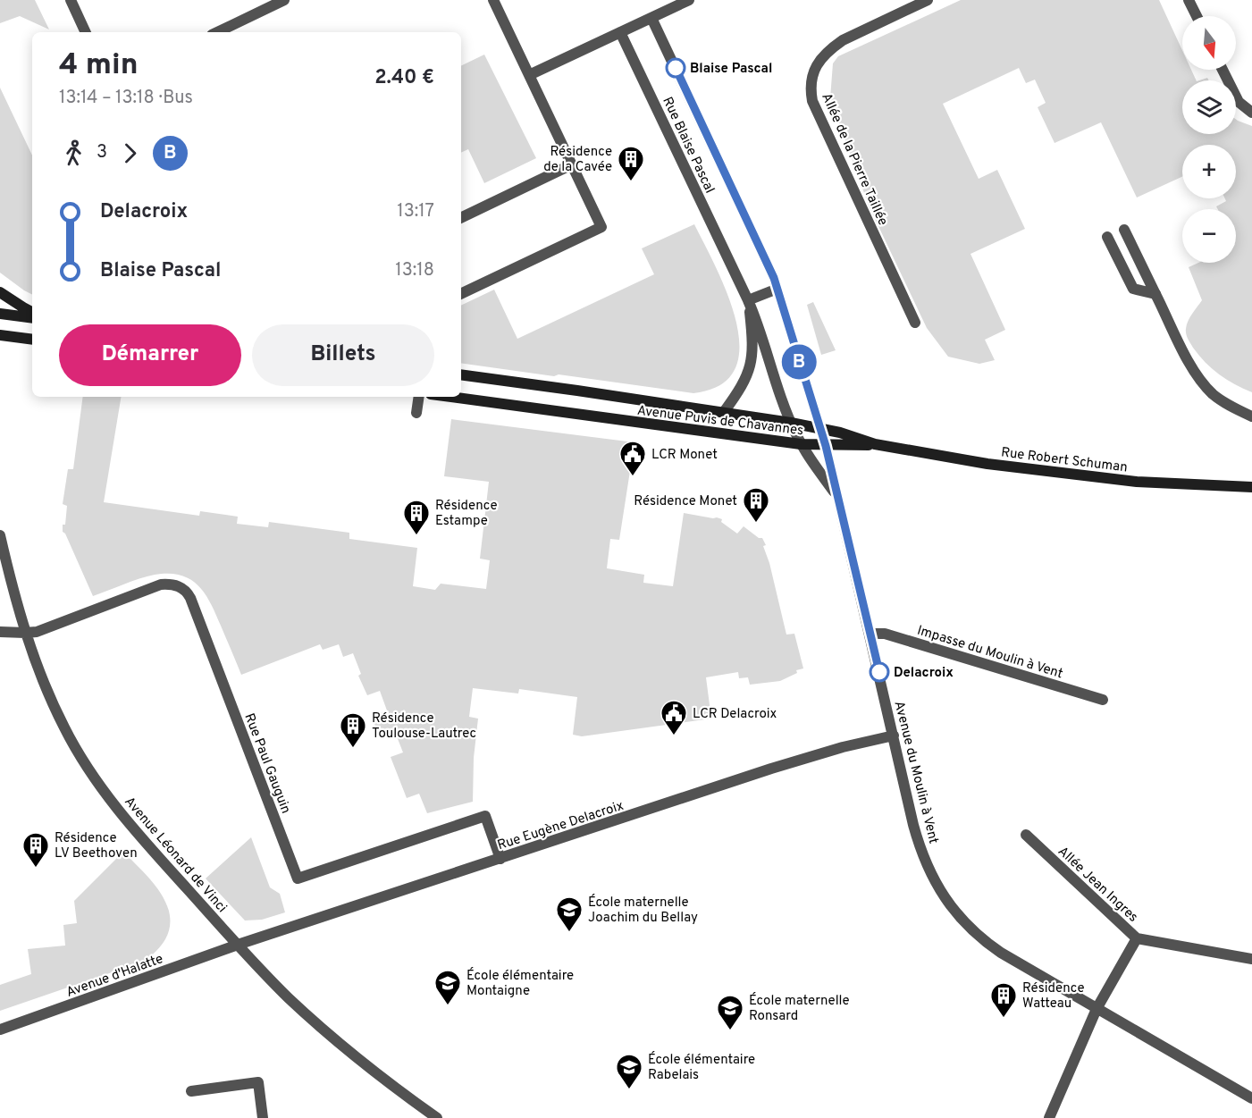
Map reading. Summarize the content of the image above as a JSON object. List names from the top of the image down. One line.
{"streets":{"main road":["Avenue Puvis de Chavannes","Rue Robert Schuman"],"street":["Rue Blaise Pascal","Allée de la Pierre Taillée","Impasse du Moulin à Vent","Rue Paul Gauguin","Avenue du Moulin à Vent","Rue Eugène Delacroix","Avenue Léonard de Vinci","Allée Jean Ingres","Avenue d'Halatte"]},"crossings":[["Rue Blaise Pascal","Avenue Puvis de Chavannes"],["Rue Blaise Pascal","Avenue du Moulin à Vent"],["Avenue Puvis de Chavannes","Rue Robert Schuman"],["Avenue Puvis de Chavannes","Avenue du Moulin à Vent"],["Impasse du Moulin à Vent","Avenue du Moulin à Vent"],["Rue Paul Gauguin","Rue Eugène Delacroix"],["Rue Paul Gauguin","Avenue Léonard de Vinci"],["Avenue du Moulin à Vent","Rue Eugène Delacroix"],["Rue Eugène Delacroix","Avenue Léonard de Vinci"],["Rue Eugène Delacroix","Avenue d'Halatte"],["Avenue Léonard de Vinci","Avenue d'Halatte"]],"places":{"other":["Blaise Pascal","Delacroix"],"building":["Résidence de la Cavée","Résidence Monet","Résidence Estampe","Résidence Toulouse-Lautrec","Résidence LV Beethoven","Résidence Watteau"],"public building":["LCR Monet","LCR Delacroix"],"school or university":["École maternelle Joachim du Bellay","École élémentaire Montaigne","École maternelle Ronsard","École élémentaire Rabelais"]},"lines":["bus line B"],"north":"bottom","page":{"on_map":"B","map_buttons":["+","−"],"heading":["4 min","13:14 – 13:18 · Bus","2.40 €"],"legs":["3","B"],"list":[{"name":"Delacroix","value":"13:17"},{"name":"Blaise Pascal","value":"13:18"}],"buttons":["Démarrer","Billets"]}}
